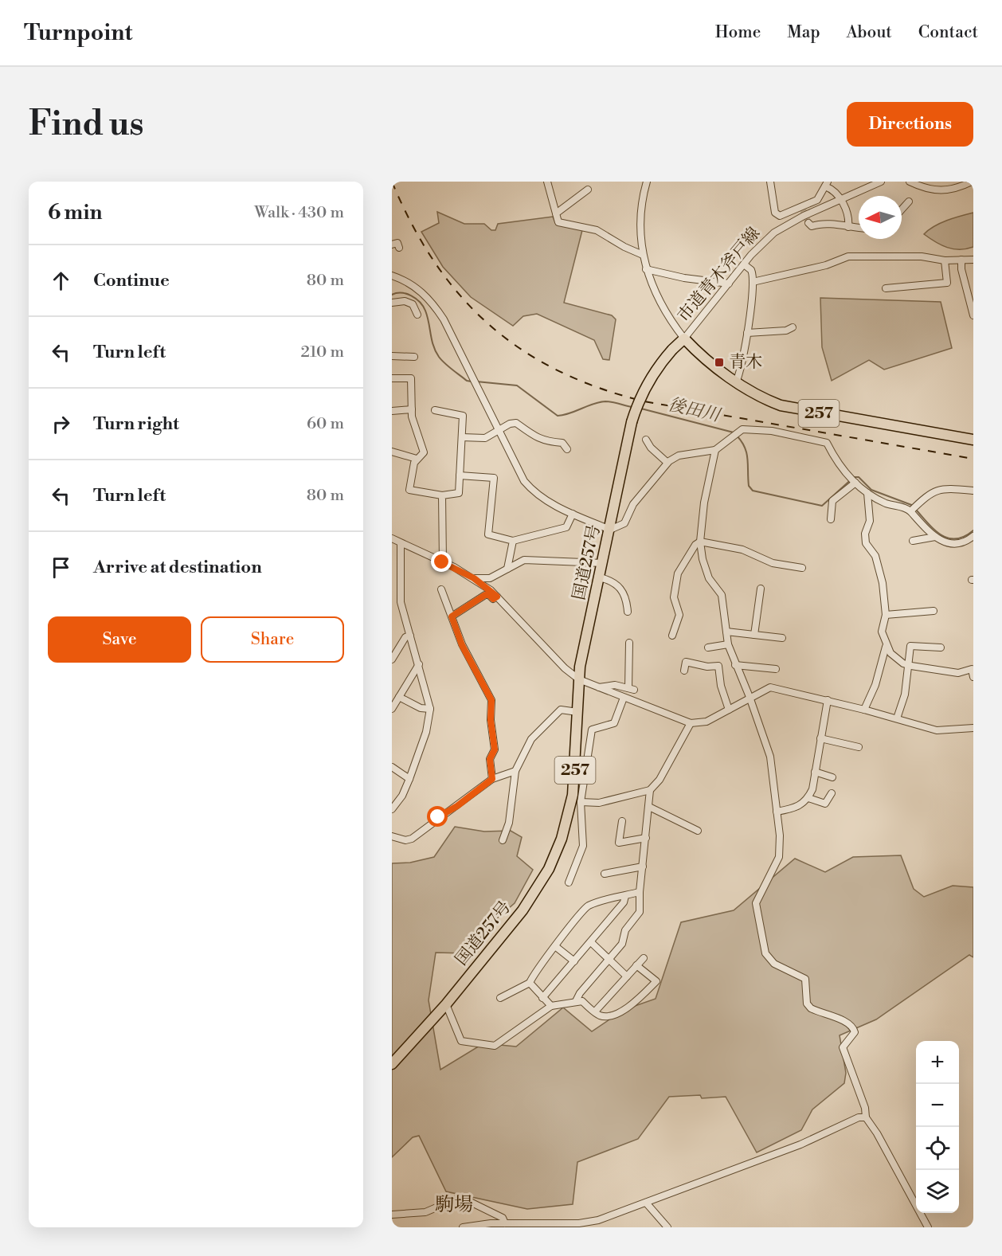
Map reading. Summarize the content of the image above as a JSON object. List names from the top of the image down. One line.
{"streets":{"highway":["257","国道257号"],"street":["市道青木斧戸線"]},"crossings":[["市道青木斧戸線","257"],["市道青木斧戸線","国道257号"],["257","国道257号"]],"districts":["駒場"],"water":["後田川"],"places":{"transit":["青木"]},"north":"left","page":{"header":"Turnpoint","nav":["Home","Map","About","Contact"],"buttons":["Directions",["Save","Share"]],"title":"Find us","heading":["6 min","Walk · 430 m"],"list":[["Continue","80 m"],["Turn left","210 m"],["Turn right","60 m"],["Turn left","80 m"],"Arrive at destination"],"map_buttons":["+","−"]}}
